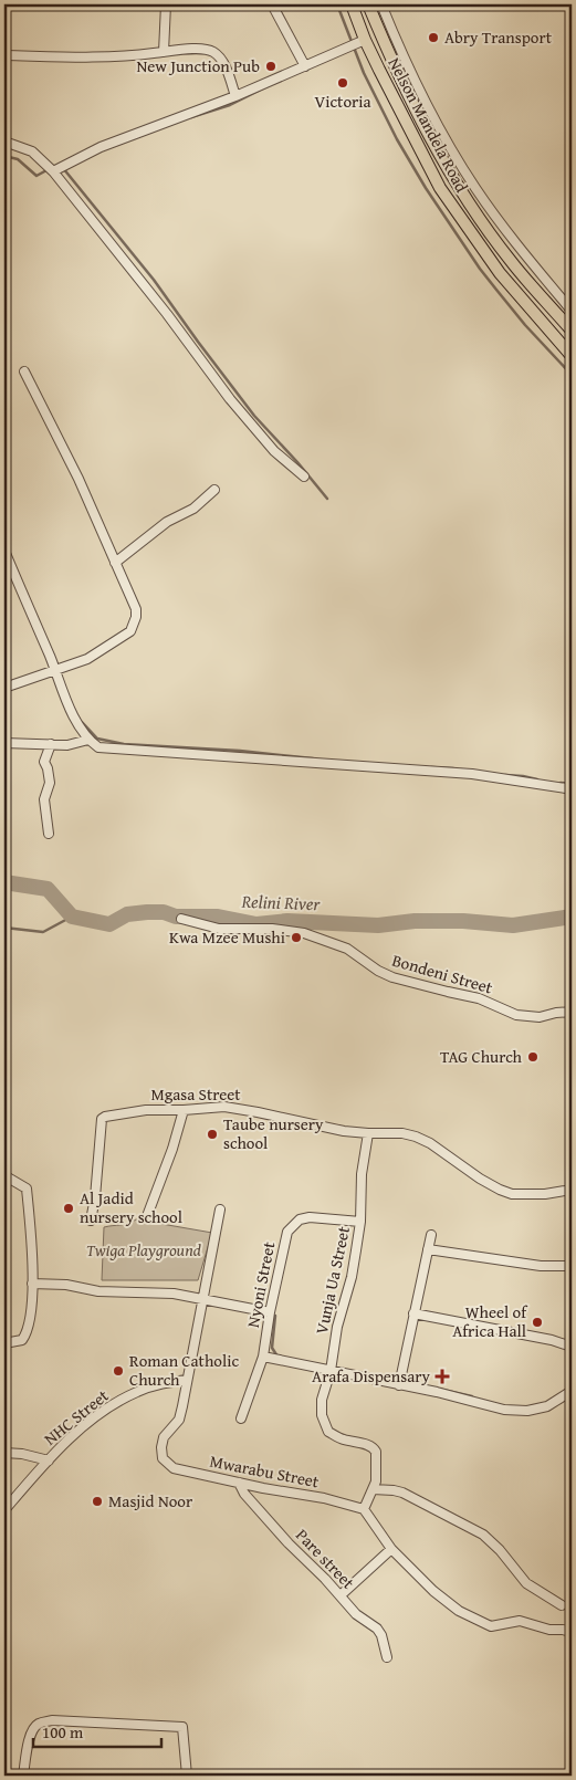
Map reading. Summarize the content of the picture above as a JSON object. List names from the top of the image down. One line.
{"streets":{"main road":["Nelson Mandela Road"],"street":["Bondeni Street","Mgasa Street","Vunja Ua Street","Nyoni Street","NHC Street","Mwarabu Street","Pare street"]},"crossings":[["Mgasa Street","Vunja Ua Street"],["Vunja Ua Street","Nyoni Street"],["NHC Street","Mwarabu Street"],["Mwarabu Street","Pare street"]],"water":["Relini River"],"parks":["Twiga Playground"],"places":{"other":["Abry Transport","New Junction Pub","Victoria","Kwa Mzee Mushi","TAG Church","Taube nursery school","Al Jadid nursery school","Wheel of Africa Hall","Roman Catholic Church","Masjid Noor"],"health":["Arafa Dispensary"]},"scale_bar":"100 m"}
